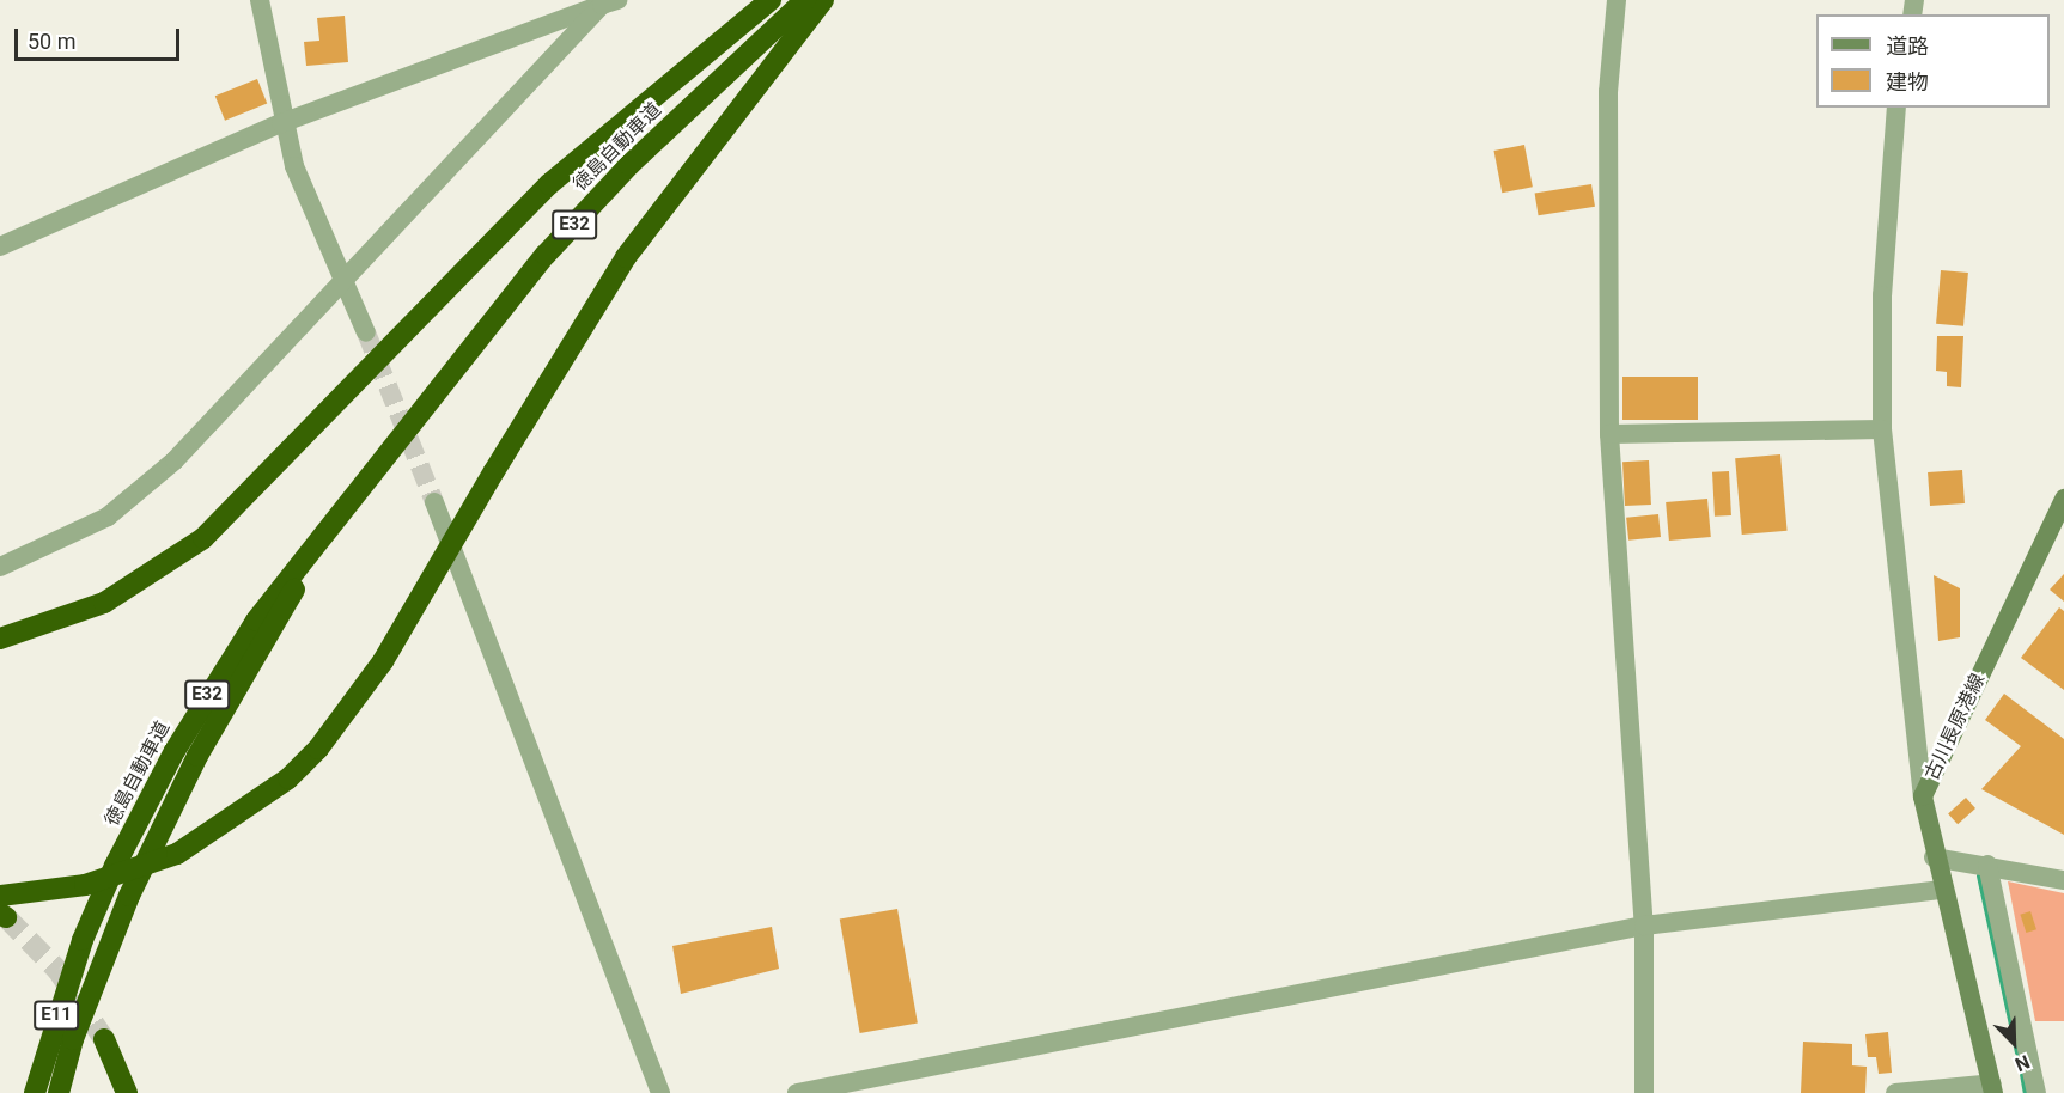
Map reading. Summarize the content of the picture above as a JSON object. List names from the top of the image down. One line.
{"streets":{"highway":["徳島自動車道","E32","E11"],"main road":["古川長原港線"]},"legend":["道路","建物"],"scale_bar":"50 m","north":"bottom right"}
